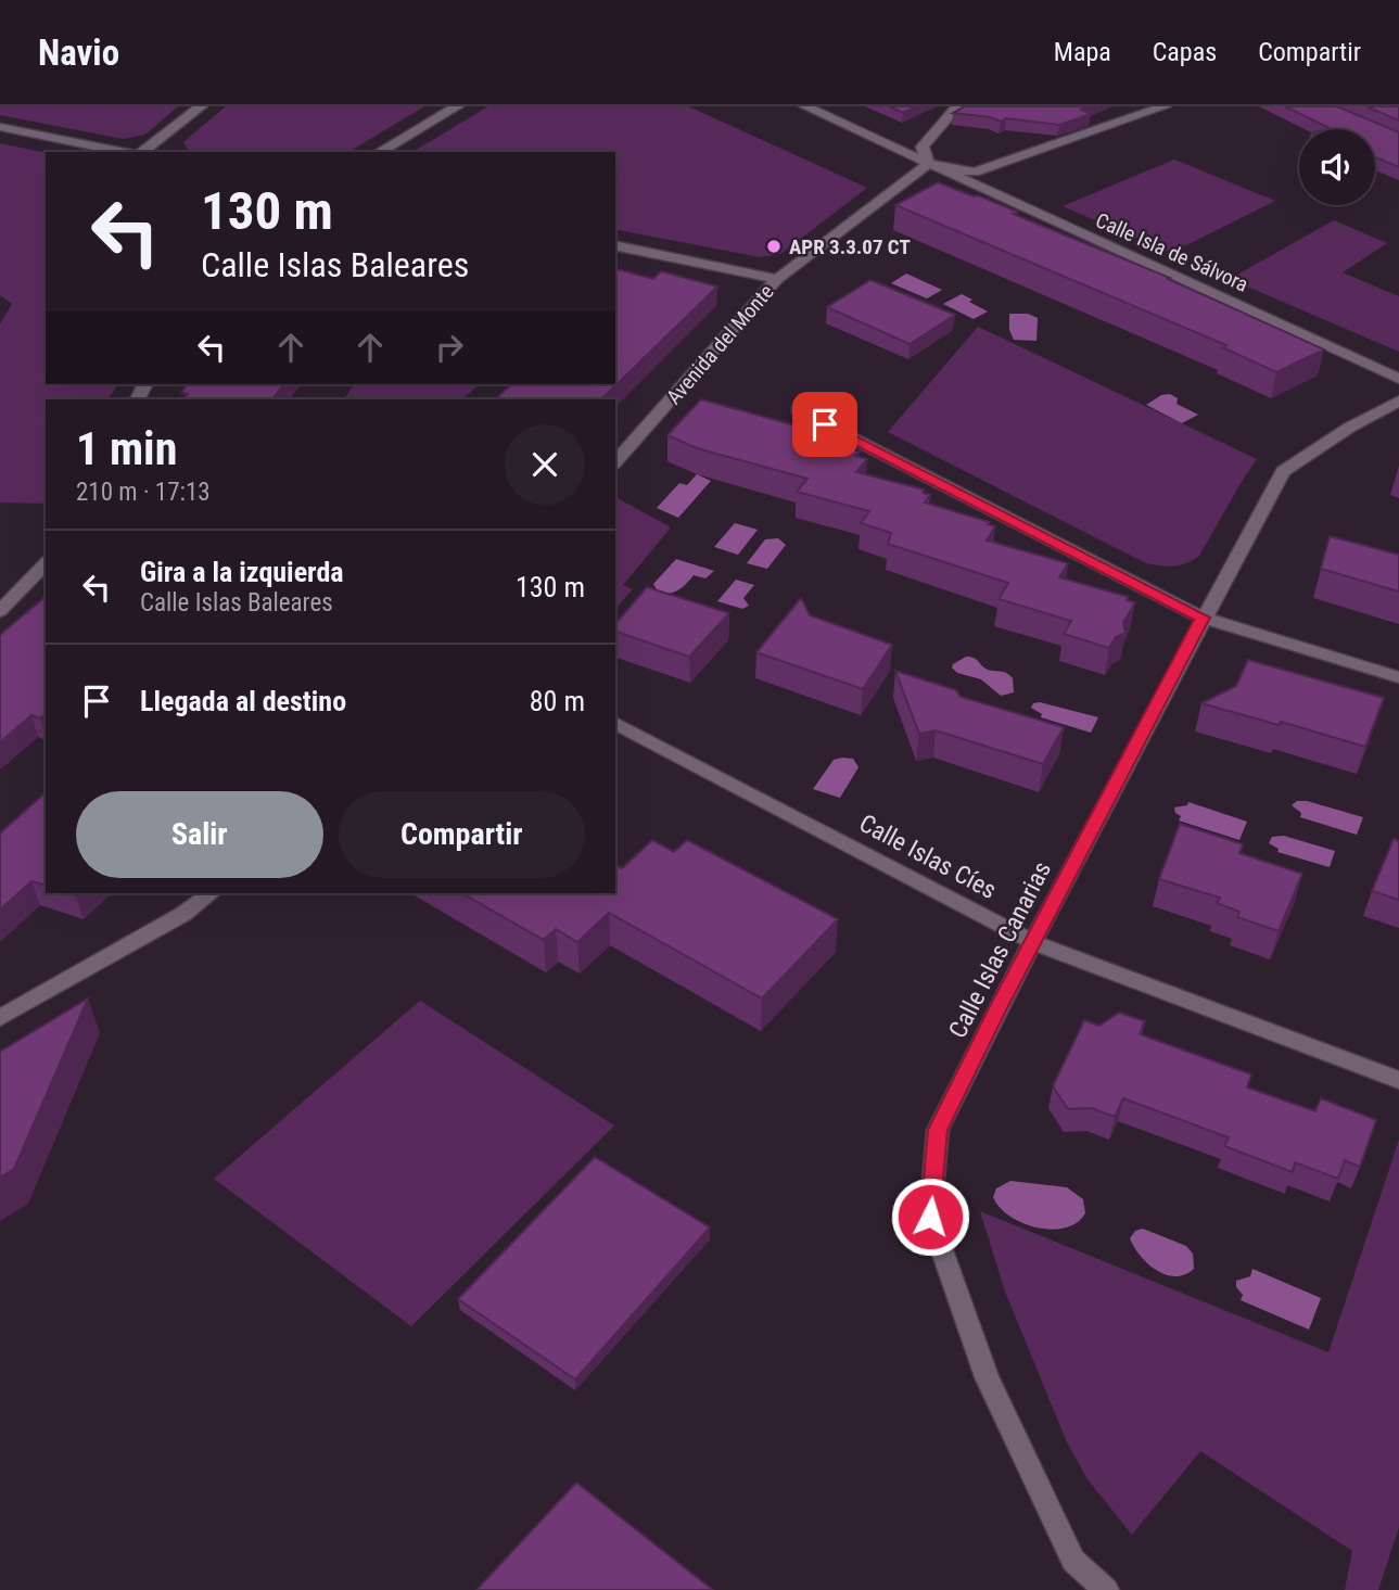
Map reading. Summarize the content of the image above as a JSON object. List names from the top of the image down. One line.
{"streets":{"street":["Calle Isla de Sálvora","Avenida del Monte","Calle Islas Cíes","Calle Islas Canarias"]},"crossings":[["Calle Isla de Sálvora","Avenida del Monte"],["Calle Islas Cíes","Calle Islas Canarias"]],"places":["APR 3.3.07 CT"],"page":{"header":"Navio","nav":["Mapa","Capas","Compartir"],"turn":["130 m","Calle Islas Baleares"],"heading":["1 min","210 m · 17:13"],"list":[{"name":"Gira a la izquierda","note":"Calle Islas Baleares","value":"130 m"},{"name":"Llegada al destino","value":"80 m"}],"buttons":["Salir","Compartir"]}}
